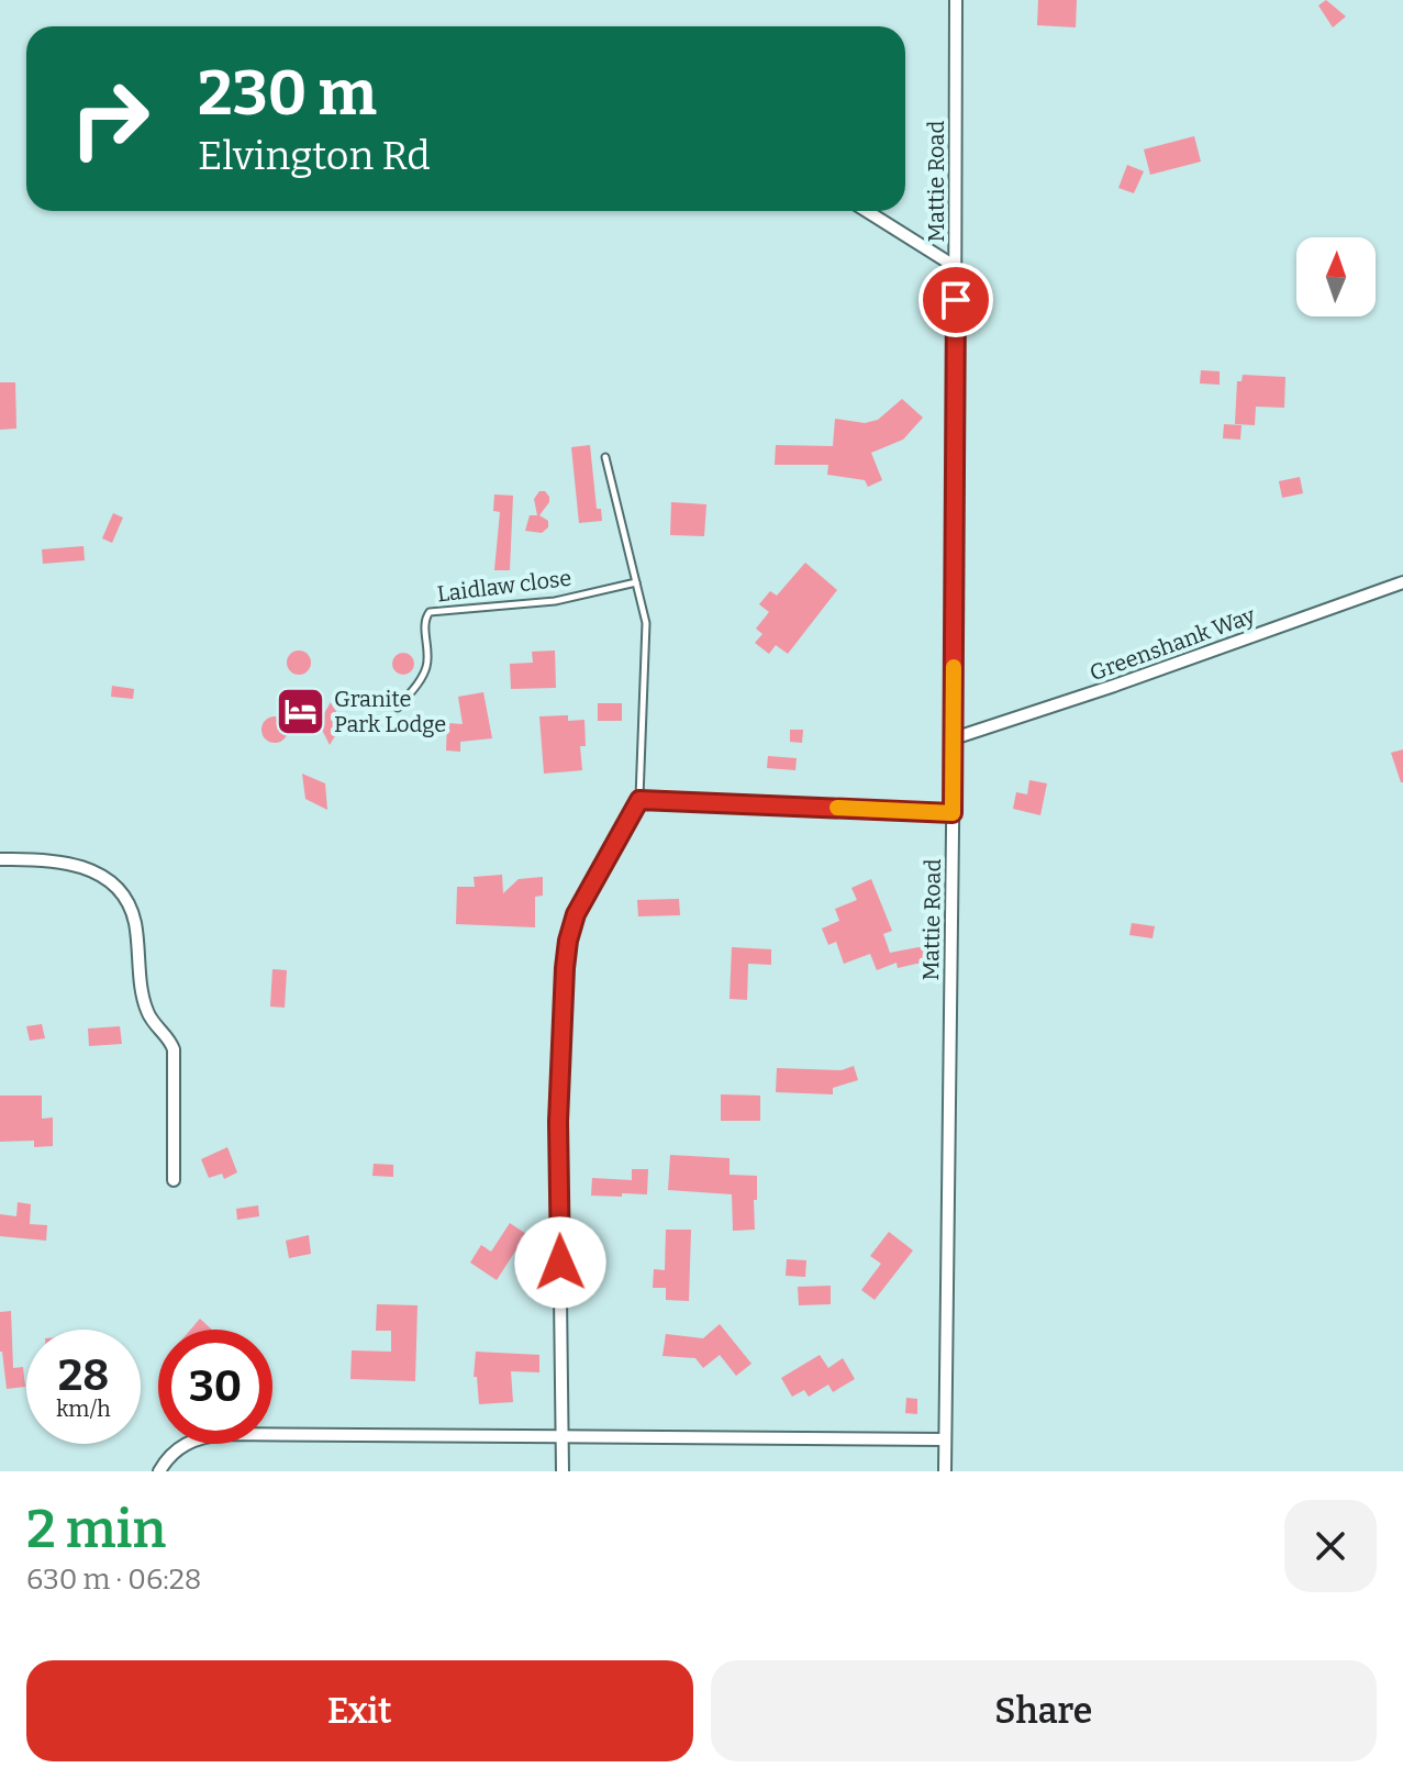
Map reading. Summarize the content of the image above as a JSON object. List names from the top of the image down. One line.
{"streets":{"street":["Mattie Road","Greenshank Way"],"lane":["Laidlaw close"]},"crossings":[["Mattie Road","Greenshank Way"]],"places":{"hotel":["Granite Park Lodge"]},"north":"top","page":{"turn":["230 m","Elvington Rd"],"speed":"28 km/h","limit":"30","heading":["2 min","630 m · 06:28"],"buttons":["Exit","Share"]}}
